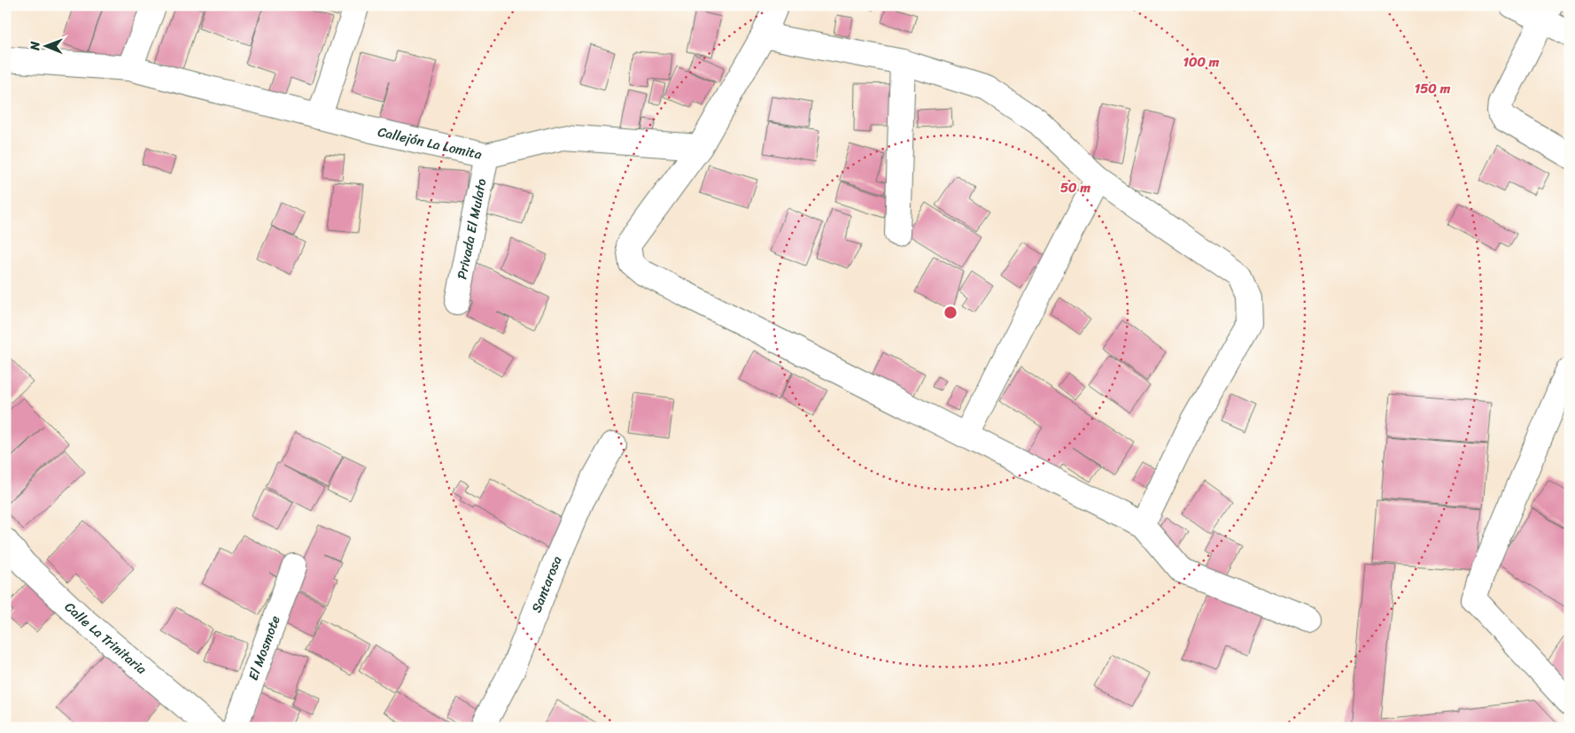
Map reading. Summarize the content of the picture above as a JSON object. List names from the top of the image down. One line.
{"streets":{"street":["Callejón La Lomita","Privada El Mulato","Santarosa","Calle La Trinitaria","El Mosmote"]},"crossings":[["Callejón La Lomita","Privada El Mulato"]],"north":"left","rings":["100 m","150 m","50 m"]}
